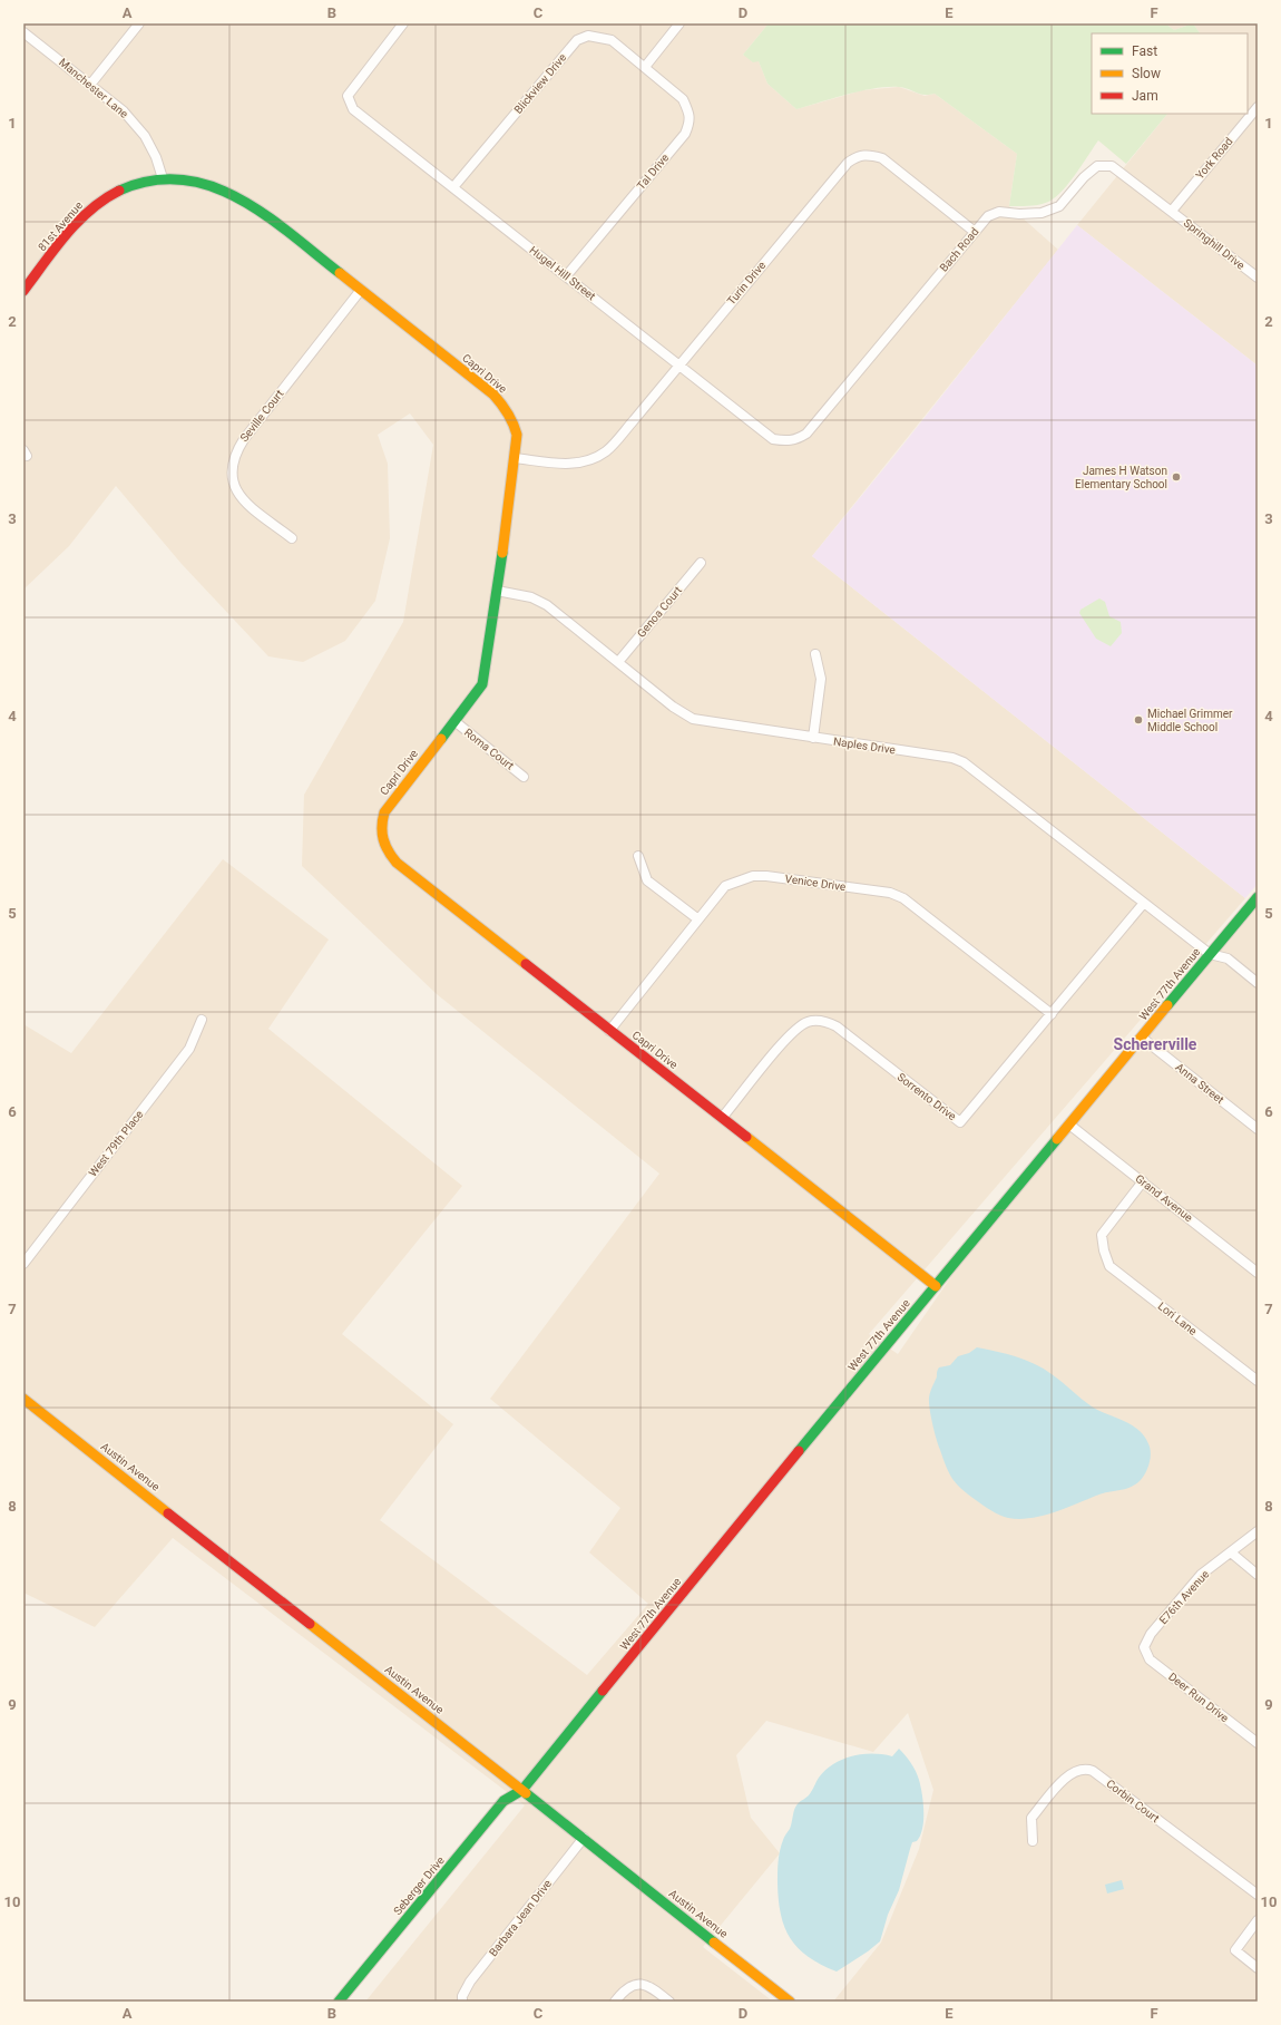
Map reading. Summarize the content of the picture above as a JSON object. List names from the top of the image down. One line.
{"streets":{"street":["Blickview Drive","Manchester Lane","York Road","Tal Drive","81st Avenue","Springhill Drive","Bach Road","Hugel Hill Street","Turin Drive","Capri Drive","Seville Court","Genoa Court","Naples Drive","Roma Court","Venice Drive","West 77th Avenue","Anna Street","Sorrento Drive","West 79th Place","Grand Avenue","Lori Lane","Austin Avenue","E76th Avenue","Deer Run Drive","Corbin Court","Seberger Drive","Barbara Jean Drive"]},"crossings":[["Blickview Drive","Tal Drive"],["Blickview Drive","Hugel Hill Street"],["Manchester Lane","81st Avenue"],["York Road","Springhill Drive"],["York Road","Bach Road"],["Tal Drive","Hugel Hill Street"],["81st Avenue","Capri Drive"],["Springhill Drive","Bach Road"],["Bach Road","Hugel Hill Street"],["Bach Road","Turin Drive"],["Hugel Hill Street","Turin Drive"],["Turin Drive","Capri Drive"],["Capri Drive","Seville Court"],["Capri Drive","Naples Drive"],["Capri Drive","Roma Court"],["Capri Drive","Venice Drive"],["Capri Drive","West 77th Avenue"],["Capri Drive","Sorrento Drive"],["Genoa Court","Naples Drive"],["Naples Drive","West 77th Avenue"],["Naples Drive","Sorrento Drive"],["Venice Drive","Sorrento Drive"],["West 77th Avenue","Anna Street"],["West 77th Avenue","Grand Avenue"],["West 77th Avenue","Austin Avenue"],["West 77th Avenue","Seberger Drive"],["Grand Avenue","Lori Lane"],["Austin Avenue","Seberger Drive"],["Austin Avenue","Barbara Jean Drive"],["E76th Avenue","Deer Run Drive"]],"districts":["Schererville"],"places":["James H Watson Elementary School","Michael Grimmer Middle School"],"legend":["Fast","Slow","Jam"],"grid":{"columns":["A","B","C","D","E","F"],"rows":["1","2","3","4","5","6","7","8","9","10"]}}
